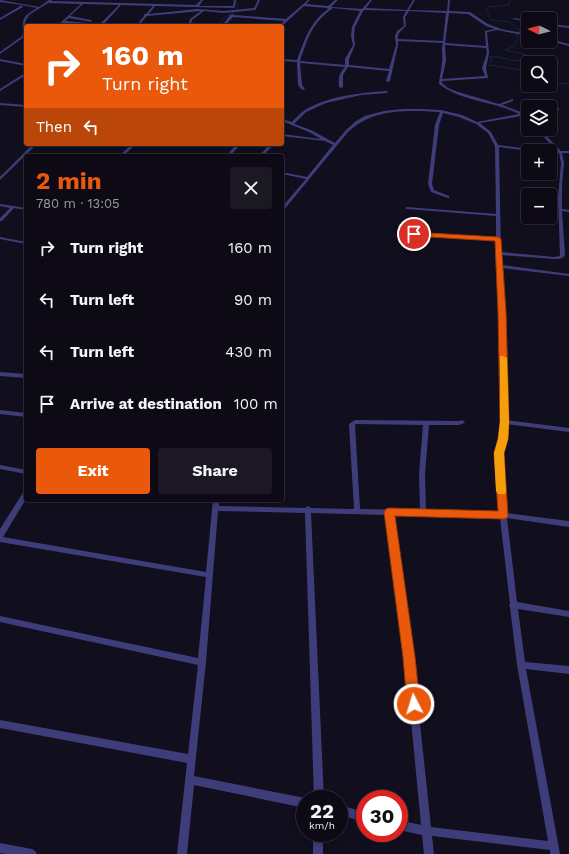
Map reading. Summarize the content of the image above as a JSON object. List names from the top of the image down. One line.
{"north":"left","page":{"map_buttons":["+","−"],"turn":["160 m","Turn right"],"then":"Then","heading":["2 min","780 m · 13:05"],"list":[{"name":"Turn right","value":"160 m"},{"name":"Turn left","value":"90 m"},{"name":"Turn left","value":"430 m"},{"name":"Arrive at destination","value":"100 m"}],"buttons":["Exit","Share"],"speed":"22 km/h","limit":"30"}}
